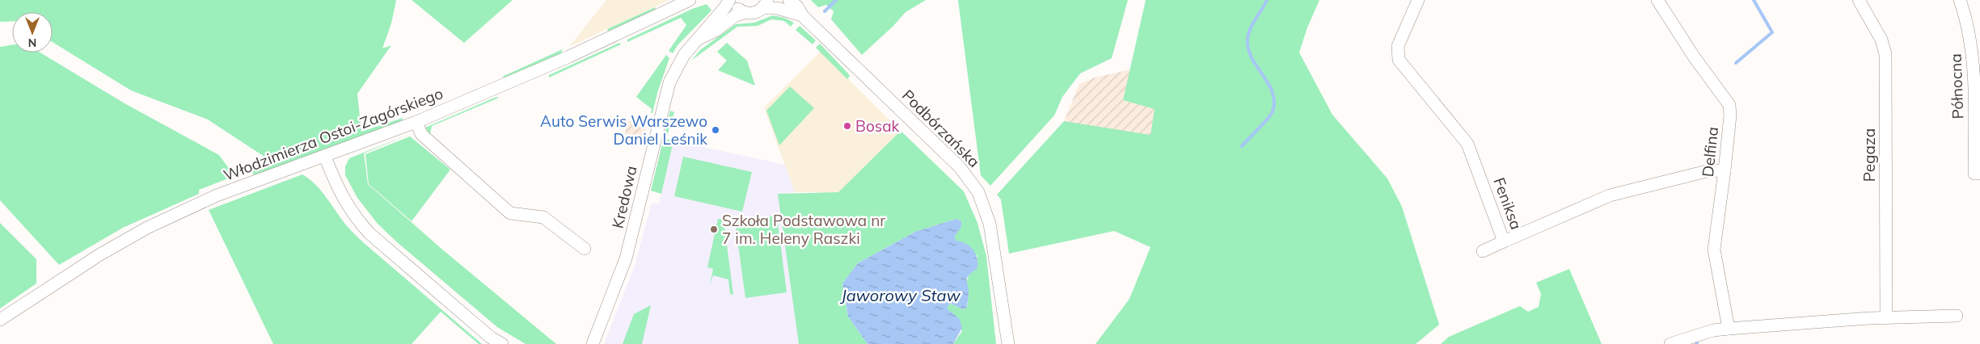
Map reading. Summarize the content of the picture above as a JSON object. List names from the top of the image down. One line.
{"streets":{"street":["Północna","Podbórzańska","Włodzimierza Ostoi-Zagórskiego","Delfina","Pegaza","Kredowa","Feniksa"]},"crossings":[["Podbórzańska","Kredowa"],["Delfina","Feniksa"]],"water":["Jaworowy Staw"],"places":["Bosak","Auto Serwis Warszewo Daniel Leśnik","Szkoła Podstawowa nr 7 im. Heleny Raszki"],"north":"bottom"}
